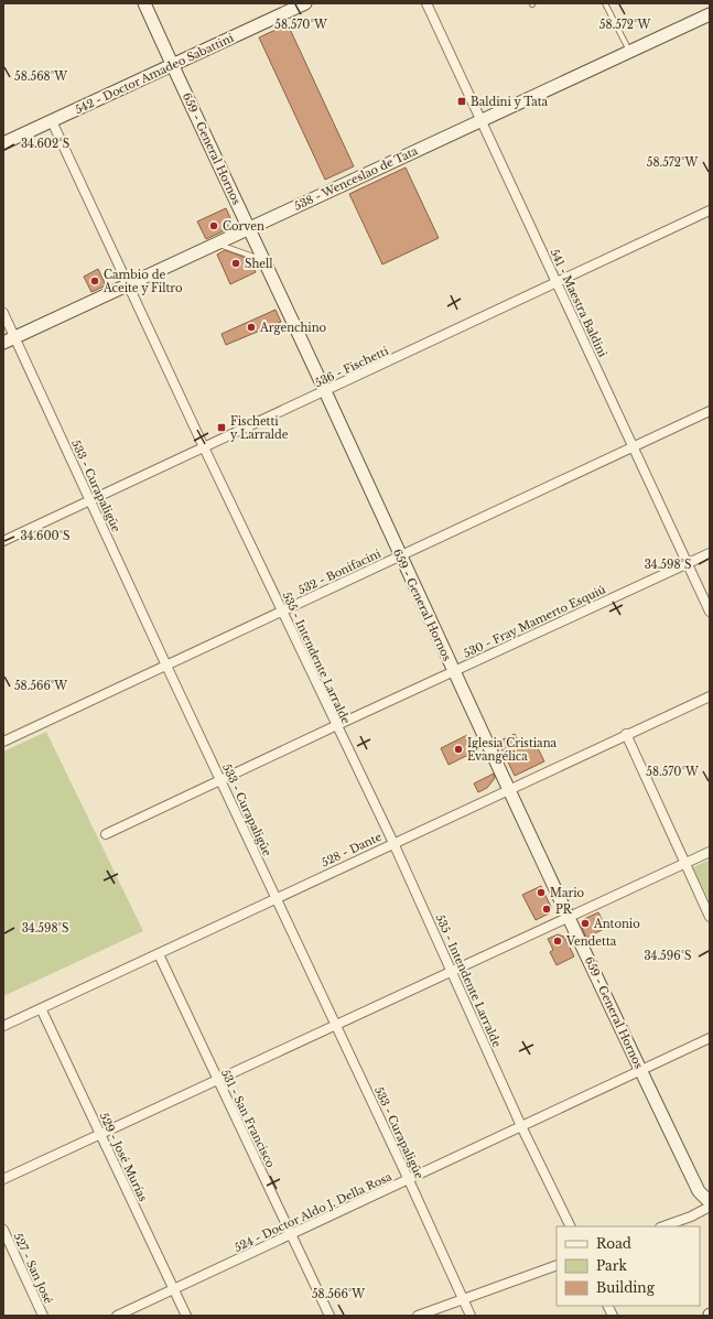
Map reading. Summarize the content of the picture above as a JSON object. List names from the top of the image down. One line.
{"streets":{"street":["542 - Doctor Amadeo Sabattini","659 - General Hornos","538 - Wenceslao de Tata","541 - Maestra Baldini","536 - Fischetti","533 - Curapaligüe","532 - Bonifacini","530 - Fray Mamerto Esquiú","535 - Intendente Larralde","528 - Dante","531 - San Francisco","529 - José Murías","524 - Doctor Aldo J. Della Rosa","527 - San José"]},"crossings":[["542 - Doctor Amadeo Sabattini","659 - General Hornos"],["542 - Doctor Amadeo Sabattini","535 - Intendente Larralde"],["659 - General Hornos","538 - Wenceslao de Tata"],["659 - General Hornos","536 - Fischetti"],["659 - General Hornos","532 - Bonifacini"],["659 - General Hornos","530 - Fray Mamerto Esquiú"],["659 - General Hornos","528 - Dante"],["659 - General Hornos","524 - Doctor Aldo J. Della Rosa"],["538 - Wenceslao de Tata","541 - Maestra Baldini"],["538 - Wenceslao de Tata","533 - Curapaligüe"],["538 - Wenceslao de Tata","535 - Intendente Larralde"],["541 - Maestra Baldini","536 - Fischetti"],["541 - Maestra Baldini","532 - Bonifacini"],["541 - Maestra Baldini","530 - Fray Mamerto Esquiú"],["536 - Fischetti","533 - Curapaligüe"],["536 - Fischetti","535 - Intendente Larralde"],["533 - Curapaligüe","532 - Bonifacini"],["533 - Curapaligüe","530 - Fray Mamerto Esquiú"],["533 - Curapaligüe","528 - Dante"],["533 - Curapaligüe","524 - Doctor Aldo J. Della Rosa"],["532 - Bonifacini","535 - Intendente Larralde"],["530 - Fray Mamerto Esquiú","535 - Intendente Larralde"],["535 - Intendente Larralde","528 - Dante"],["535 - Intendente Larralde","524 - Doctor Aldo J. Della Rosa"],["528 - Dante","531 - San Francisco"],["528 - Dante","529 - José Murías"],["531 - San Francisco","524 - Doctor Aldo J. Della Rosa"],["529 - José Murías","524 - Doctor Aldo J. Della Rosa"]],"places":{"transit":["Baldini y Tata","Fischetti y Larralde"],"other":["Corven","Shell","Cambio de Aceite y Filtro","Argenchino","Iglesia Cristiana Evangélica","Mario","PR","Antonio","Vendetta"]},"legend":["Road","Park","Building"],"coordinates":["58.570°W","58.572°W","58.568°W","34.602°S","34.600°S","34.598°S","58.566°W","34.596°S"]}
